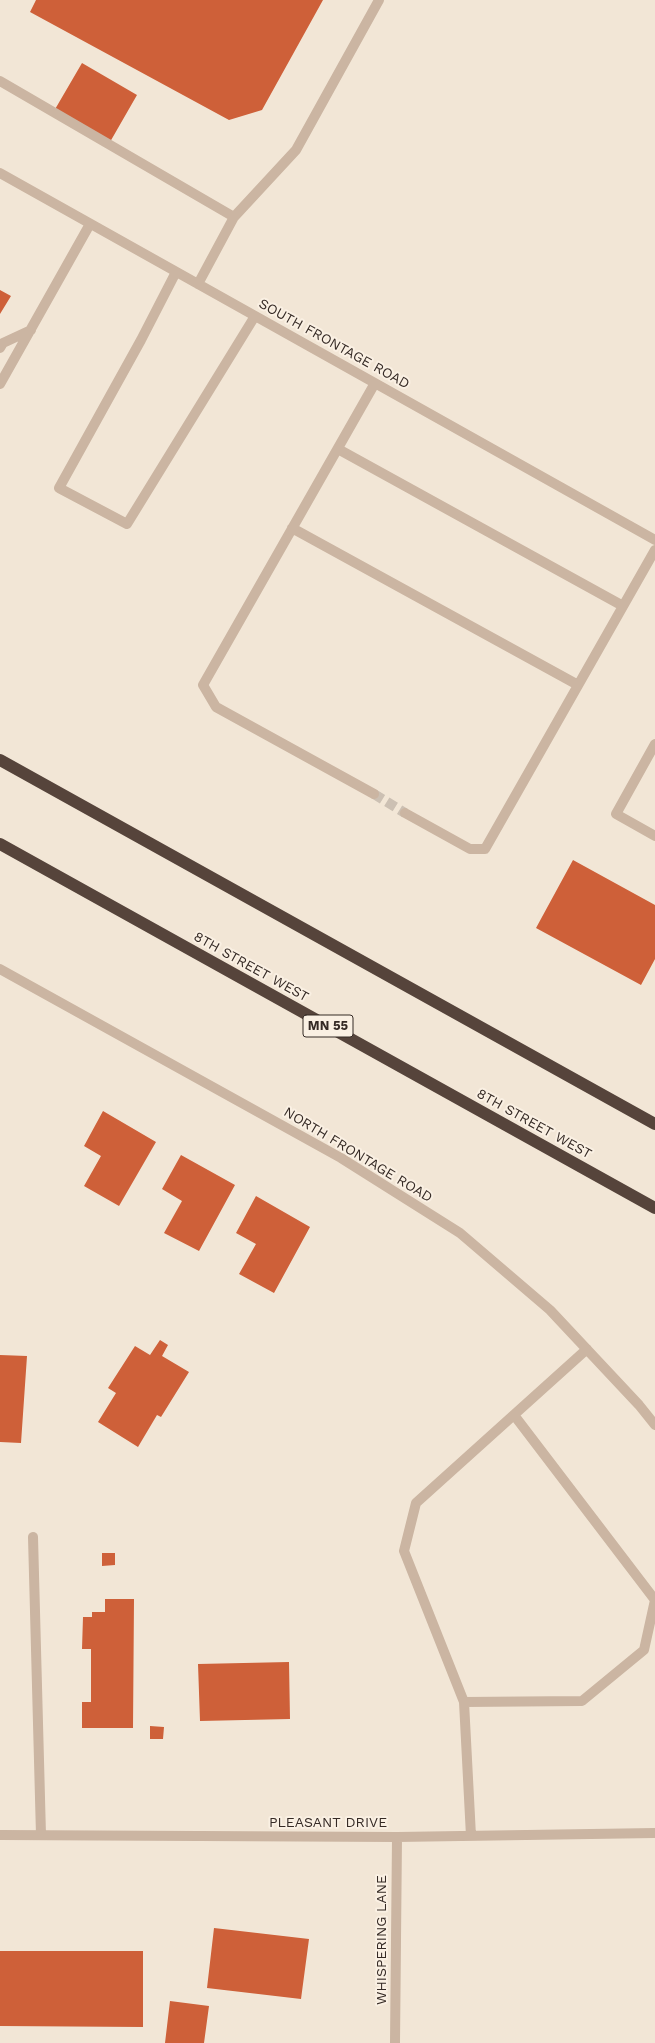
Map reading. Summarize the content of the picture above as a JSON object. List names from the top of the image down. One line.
{"streets":{"highway":["8TH STREET WEST","MN 55"],"street":["SOUTH FRONTAGE ROAD","NORTH FRONTAGE ROAD","PLEASANT DRIVE","WHISPERING LANE"]},"crossings":[["PLEASANT DRIVE","WHISPERING LANE"]]}
